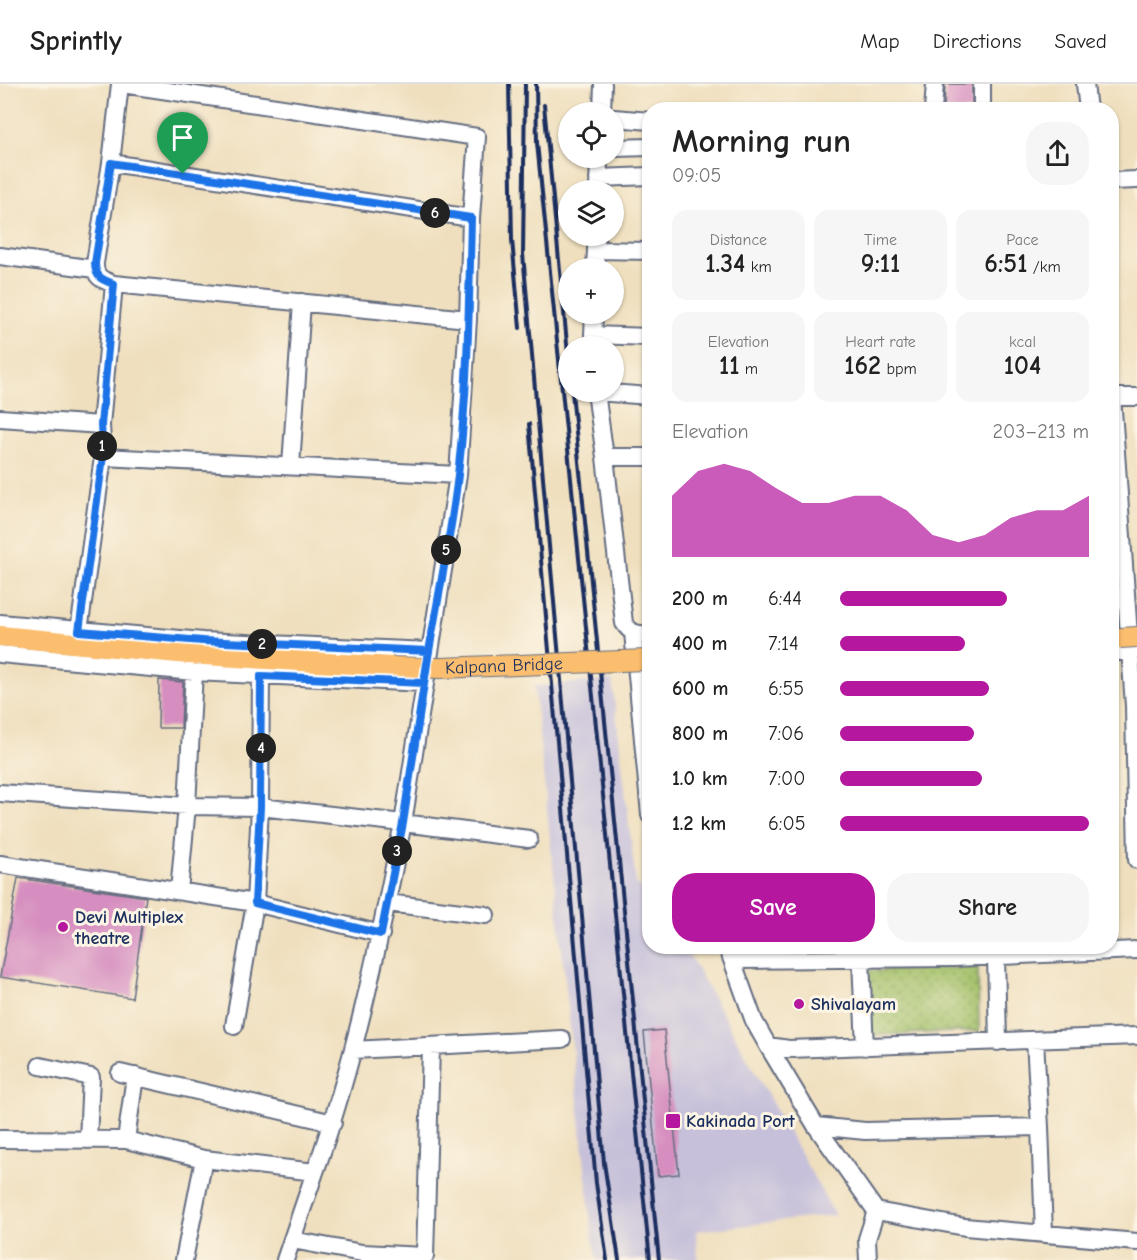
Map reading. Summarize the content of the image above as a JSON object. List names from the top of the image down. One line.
{"streets":{"main road":["Kalpana Bridge"]},"places":{"other":["Devi Multiplex theatre","Shivalayam"],"transit":["Kakinada Port"]},"page":{"header":"Sprintly","nav":["Map","Directions","Saved"],"map_buttons":["+","−"],"heading":["Morning run","09:05"],"pins":["6","1","5","2","4","3"],"stats":[["Distance","1.34 km"],["Time","9:11"],["Pace","6:51 /km"],["Elevation","11 m"],["Heart rate","162 bpm"],["kcal","104"]],"chart":["Elevation","203–213 m"],"list":[{"name":"200 m","note":"6:44"},{"name":"400 m","note":"7:14"},{"name":"600 m","note":"6:55"},{"name":"800 m","note":"7:06"},{"name":"1.0 km","note":"7:00"},{"name":"1.2 km","note":"6:05"}],"buttons":["Save","Share"]}}
